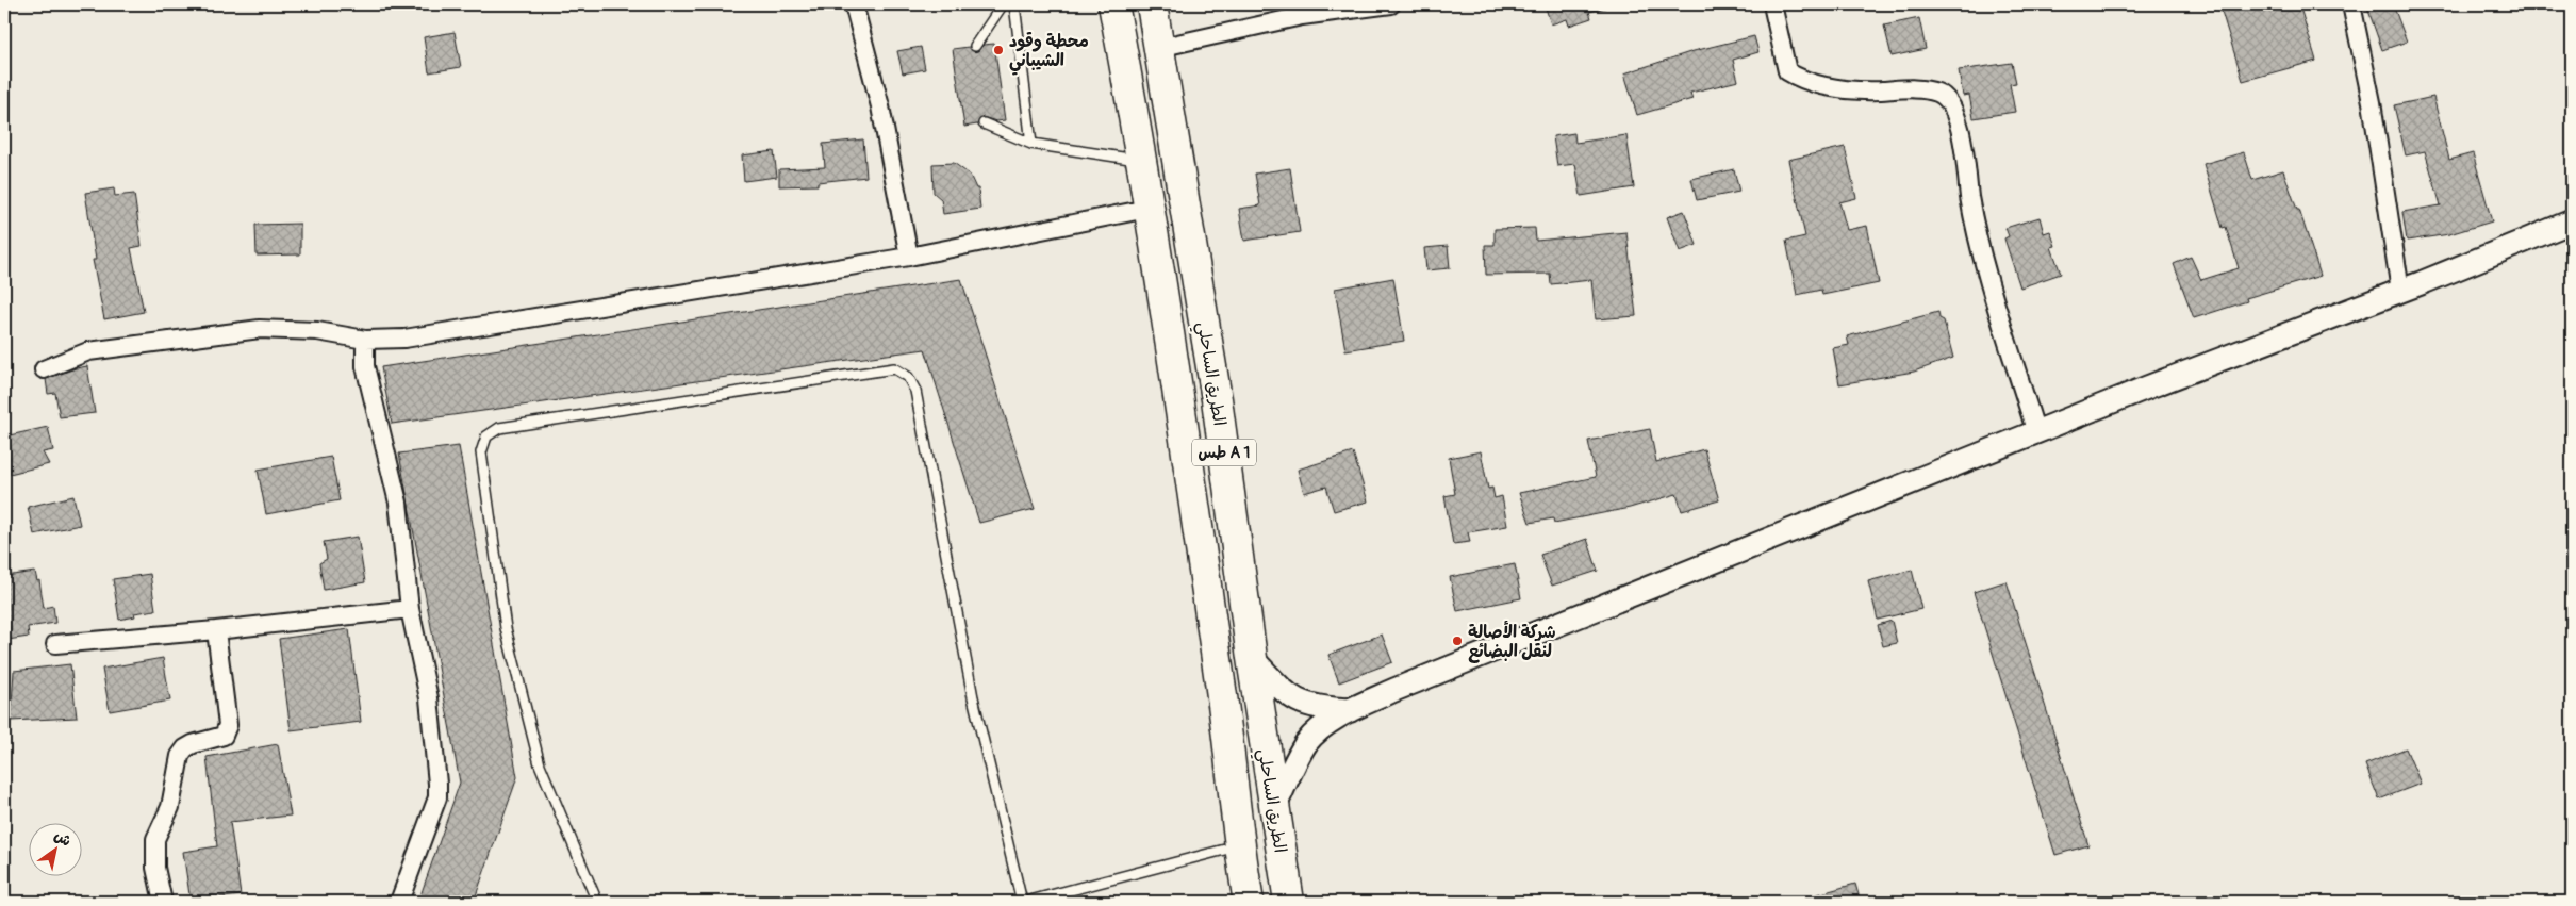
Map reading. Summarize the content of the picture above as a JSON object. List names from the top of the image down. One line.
{"streets":{"highway":["الطريق الساحلي","طس A 1"]},"places":["محطة وقود الشيباني","شركة الأصالة لنقل البضائع"],"north":"top right"}
